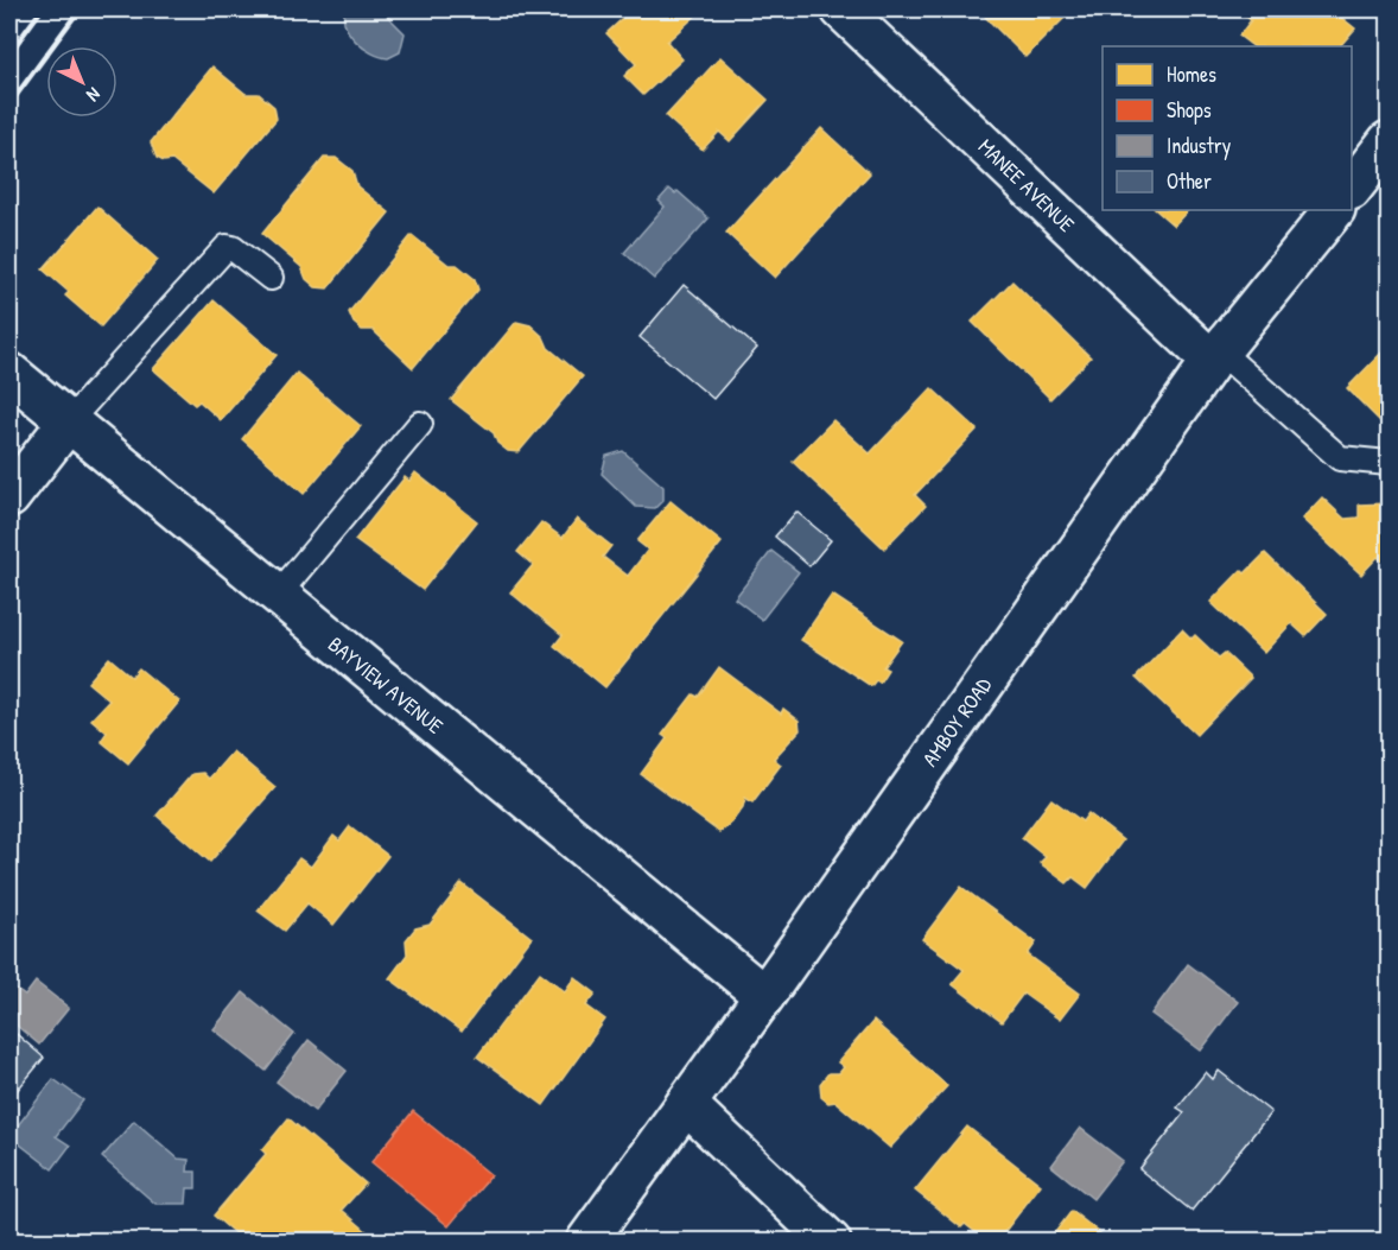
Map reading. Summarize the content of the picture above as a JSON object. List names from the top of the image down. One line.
{"streets":{"street":["MANEE AVENUE","BAYVIEW AVENUE","AMBOY ROAD"]},"crossings":[["MANEE AVENUE","AMBOY ROAD"],["BAYVIEW AVENUE","AMBOY ROAD"]],"legend":["Homes","Shops","Industry","Other"],"north":"bottom right"}
